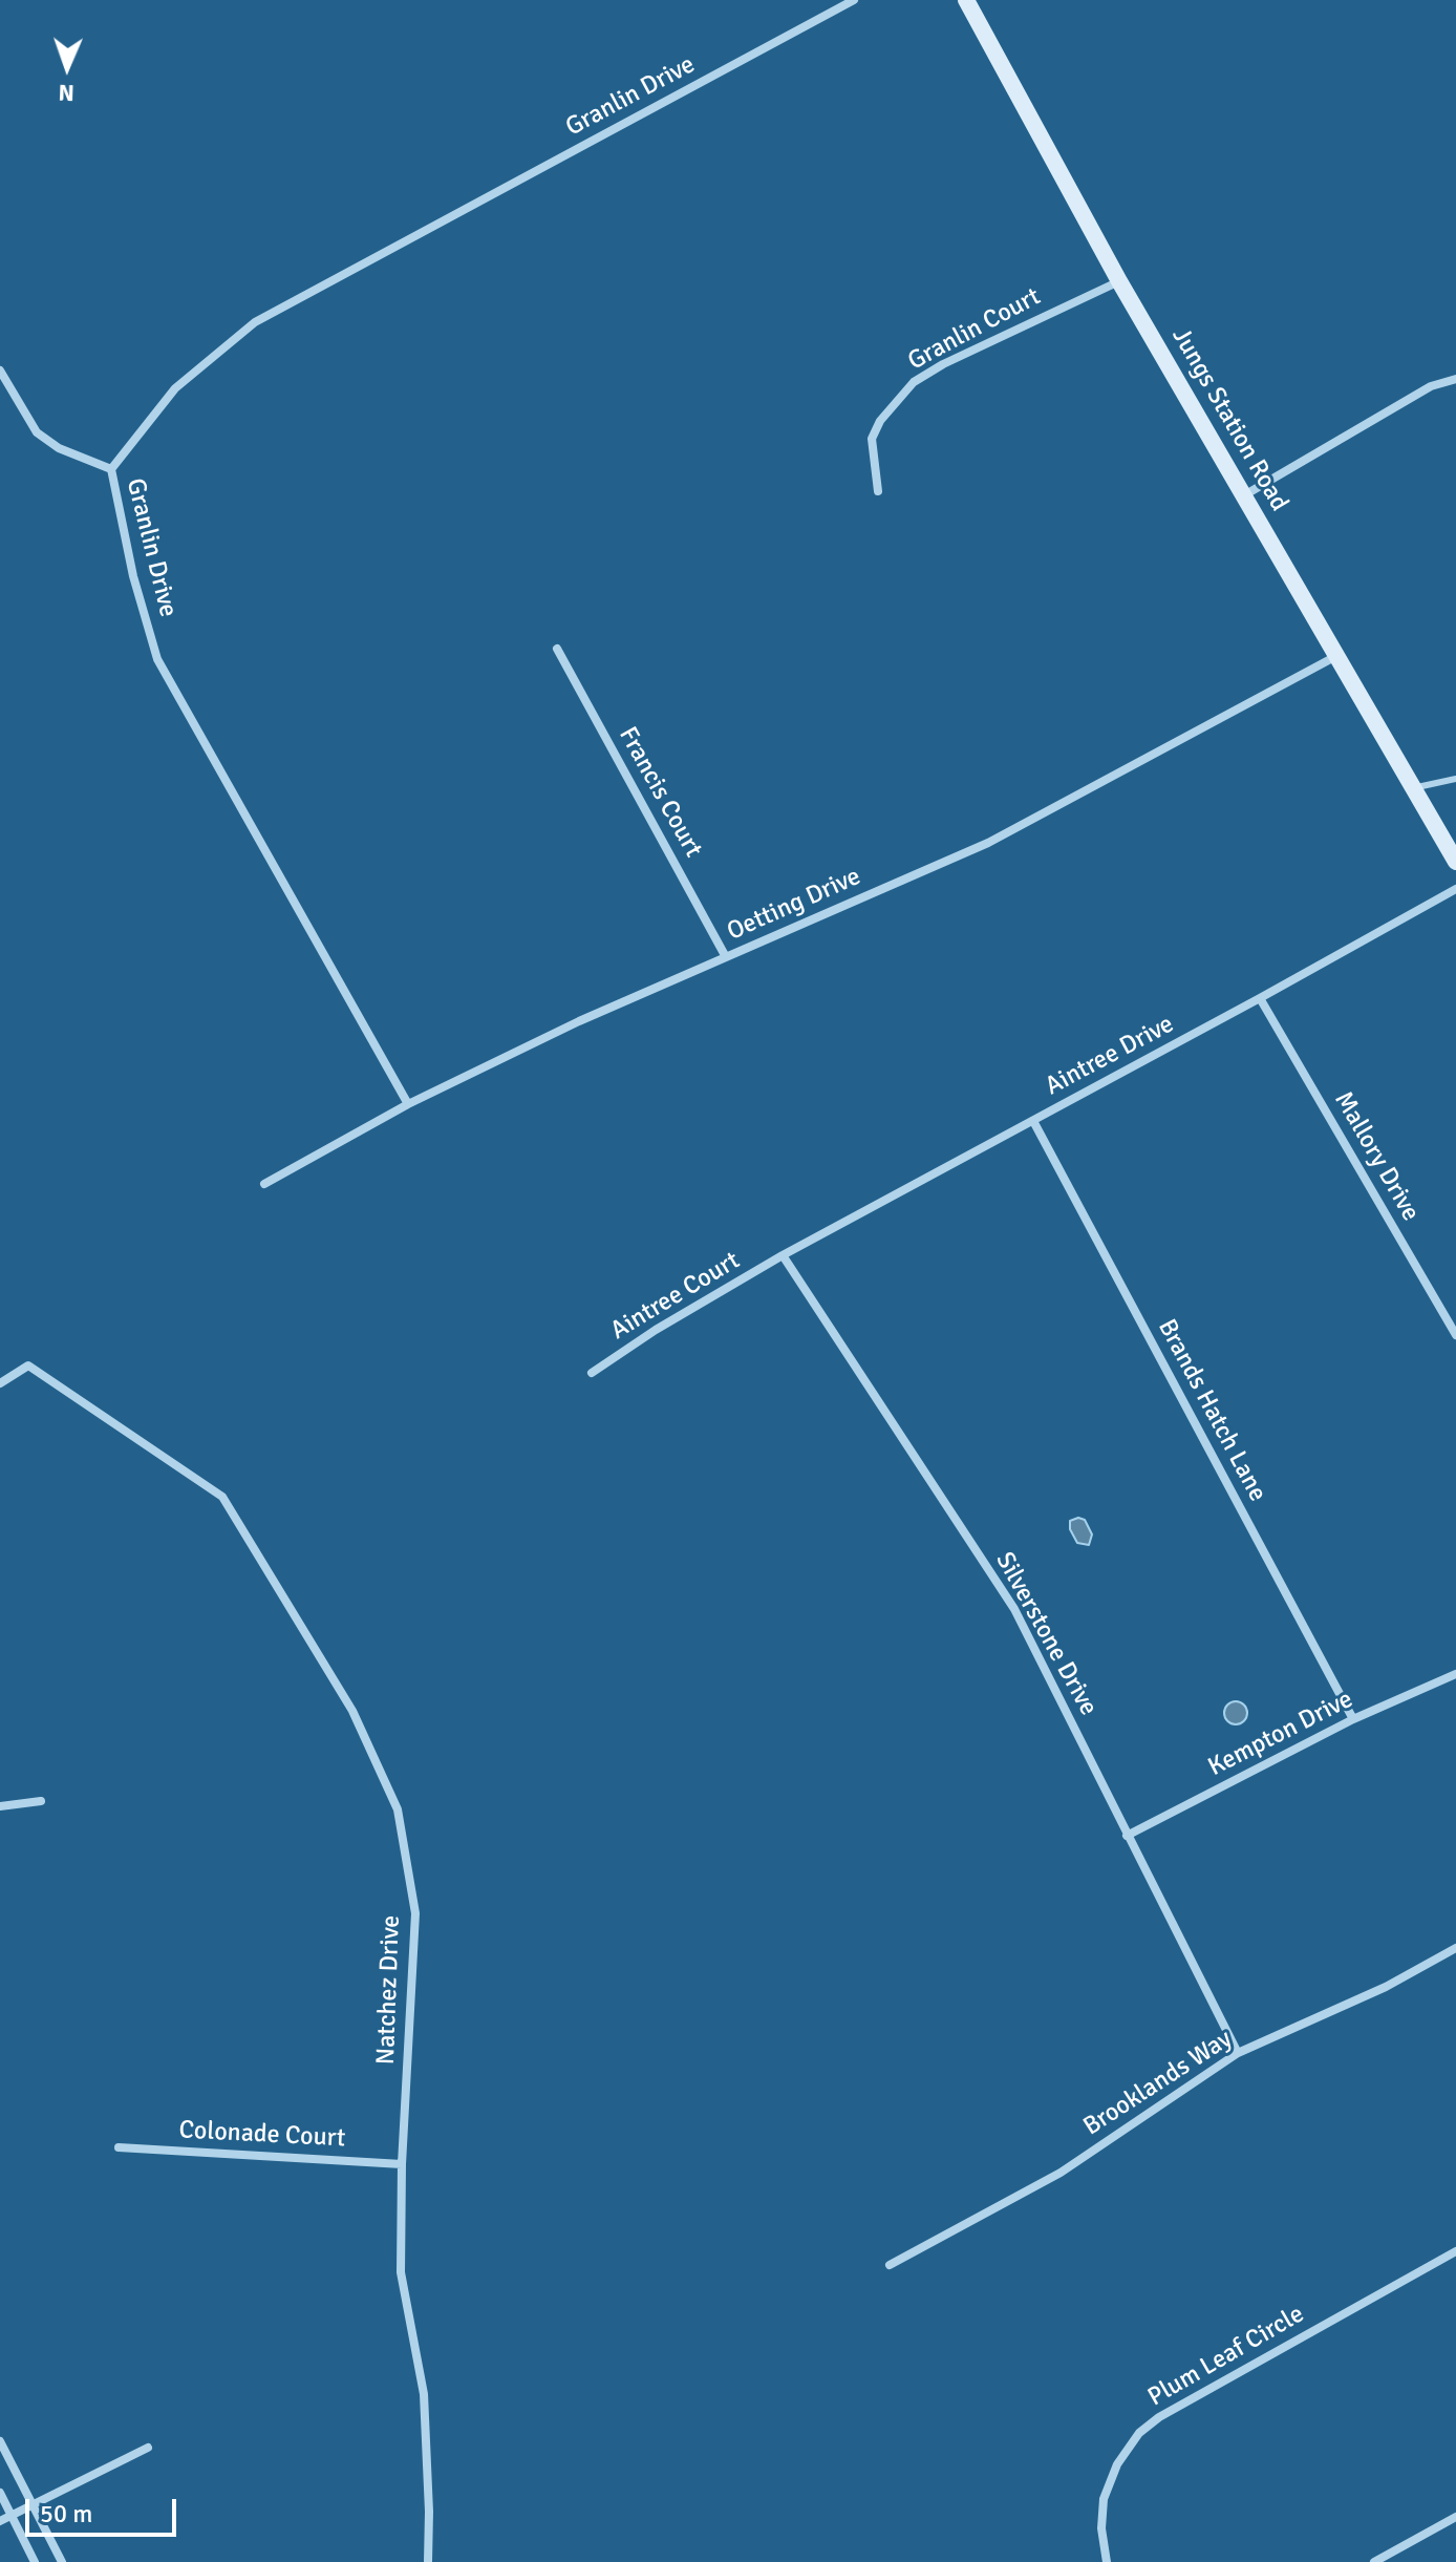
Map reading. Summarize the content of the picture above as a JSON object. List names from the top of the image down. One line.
{"streets":{"main road":["Jungs Station Road"],"street":["Granlin Drive","Granlin Court","Francis Court","Oetting Drive","Aintree Drive","Mallory Drive","Aintree Court","Brands Hatch Lane","Silverstone Drive","Kempton Drive","Natchez Drive","Brooklands Way","Colonade Court","Plum Leaf Circle"]},"crossings":[["Granlin Drive","Oetting Drive"],["Granlin Court","Jungs Station Road"],["Jungs Station Road","Oetting Drive"],["Francis Court","Oetting Drive"],["Aintree Drive","Mallory Drive"],["Aintree Drive","Aintree Court"],["Aintree Drive","Brands Hatch Lane"],["Aintree Drive","Silverstone Drive"],["Aintree Court","Silverstone Drive"],["Brands Hatch Lane","Kempton Drive"],["Silverstone Drive","Kempton Drive"],["Silverstone Drive","Brooklands Way"],["Natchez Drive","Colonade Court"]],"scale_bar":"50 m","north":"bottom"}
